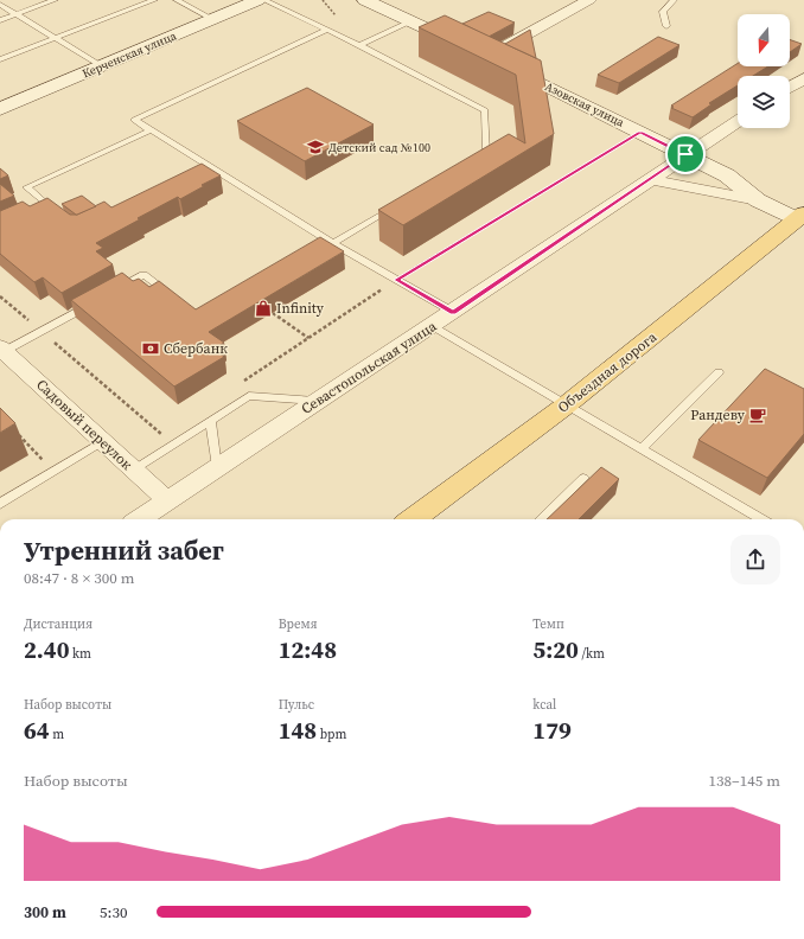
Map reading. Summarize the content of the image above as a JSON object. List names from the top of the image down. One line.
{"streets":{"main road":["Объездная дорога"],"street":["Керченская улица","Азовская улица","Севастопольская улица","Садовый переулок"]},"crossings":[["Азовская улица","Севастопольская улица"],["Азовская улица","Объездная дорога"],["Севастопольская улица","Садовый переулок"]],"places":{"school or university":["Детский сад №100"],"shop":["Infinity"],"bank":["Сбербанк"],"cafe":["Рандеву"]},"north":"bottom","page":{"heading":["Утренний забег","08:47 · 8 × 300 m"],"stats":[["Дистанция","2.40 km"],["Время","12:48"],["Темп","5:20 /km"],["Набор высоты","64 m"],["Пульс","148 bpm"],["kcal","179"]],"chart":["Набор высоты","138–145 m"],"list":[{"name":"300 m","note":"5:30"}]}}
